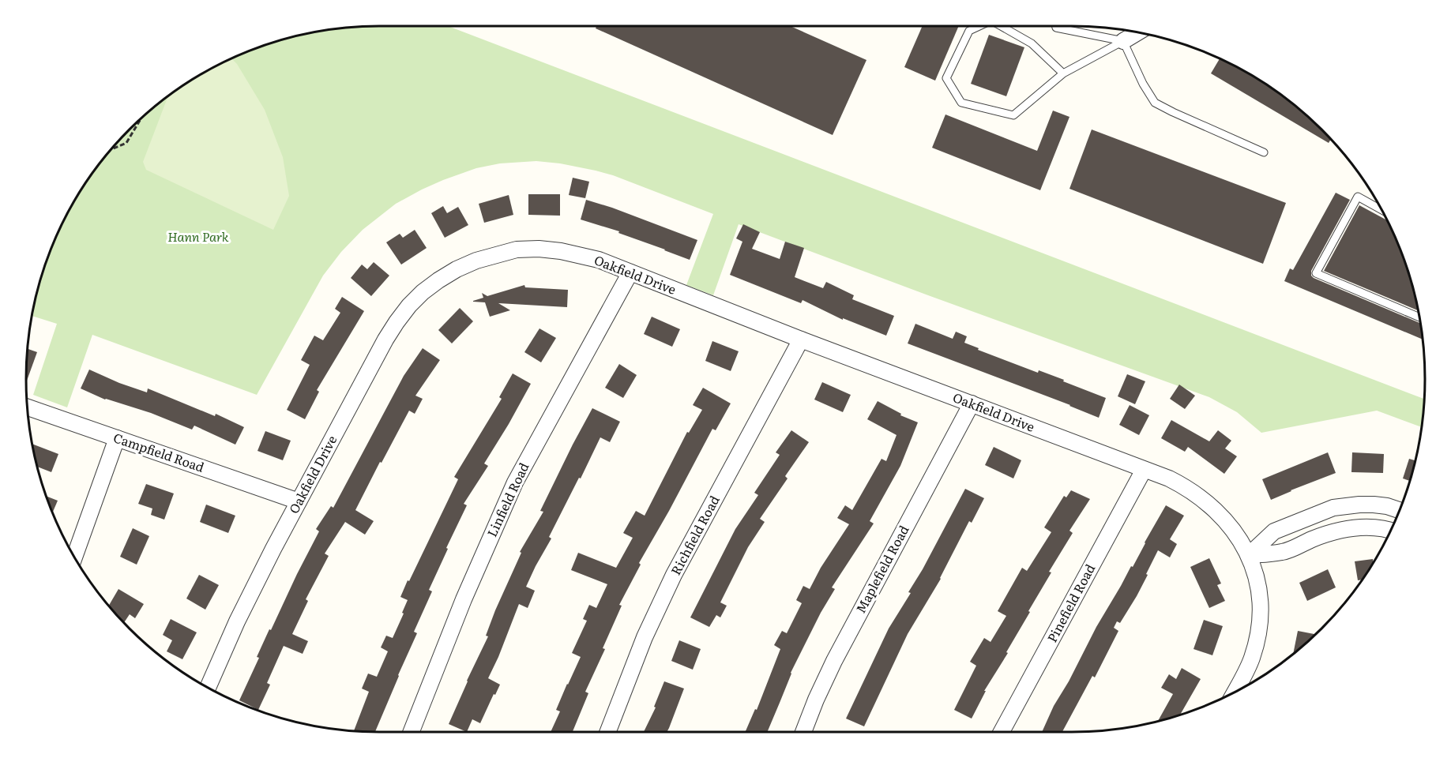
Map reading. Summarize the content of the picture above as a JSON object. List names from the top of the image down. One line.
{"streets":{"street":["Oakfield Drive","Campfield Road","Linfield Road","Richfield Road","Maplefield Road","Pinefield Road"]},"crossings":[["Oakfield Drive","Campfield Road"],["Oakfield Drive","Linfield Road"],["Oakfield Drive","Richfield Road"],["Oakfield Drive","Maplefield Road"],["Oakfield Drive","Pinefield Road"]],"parks":["Hann Park"]}
